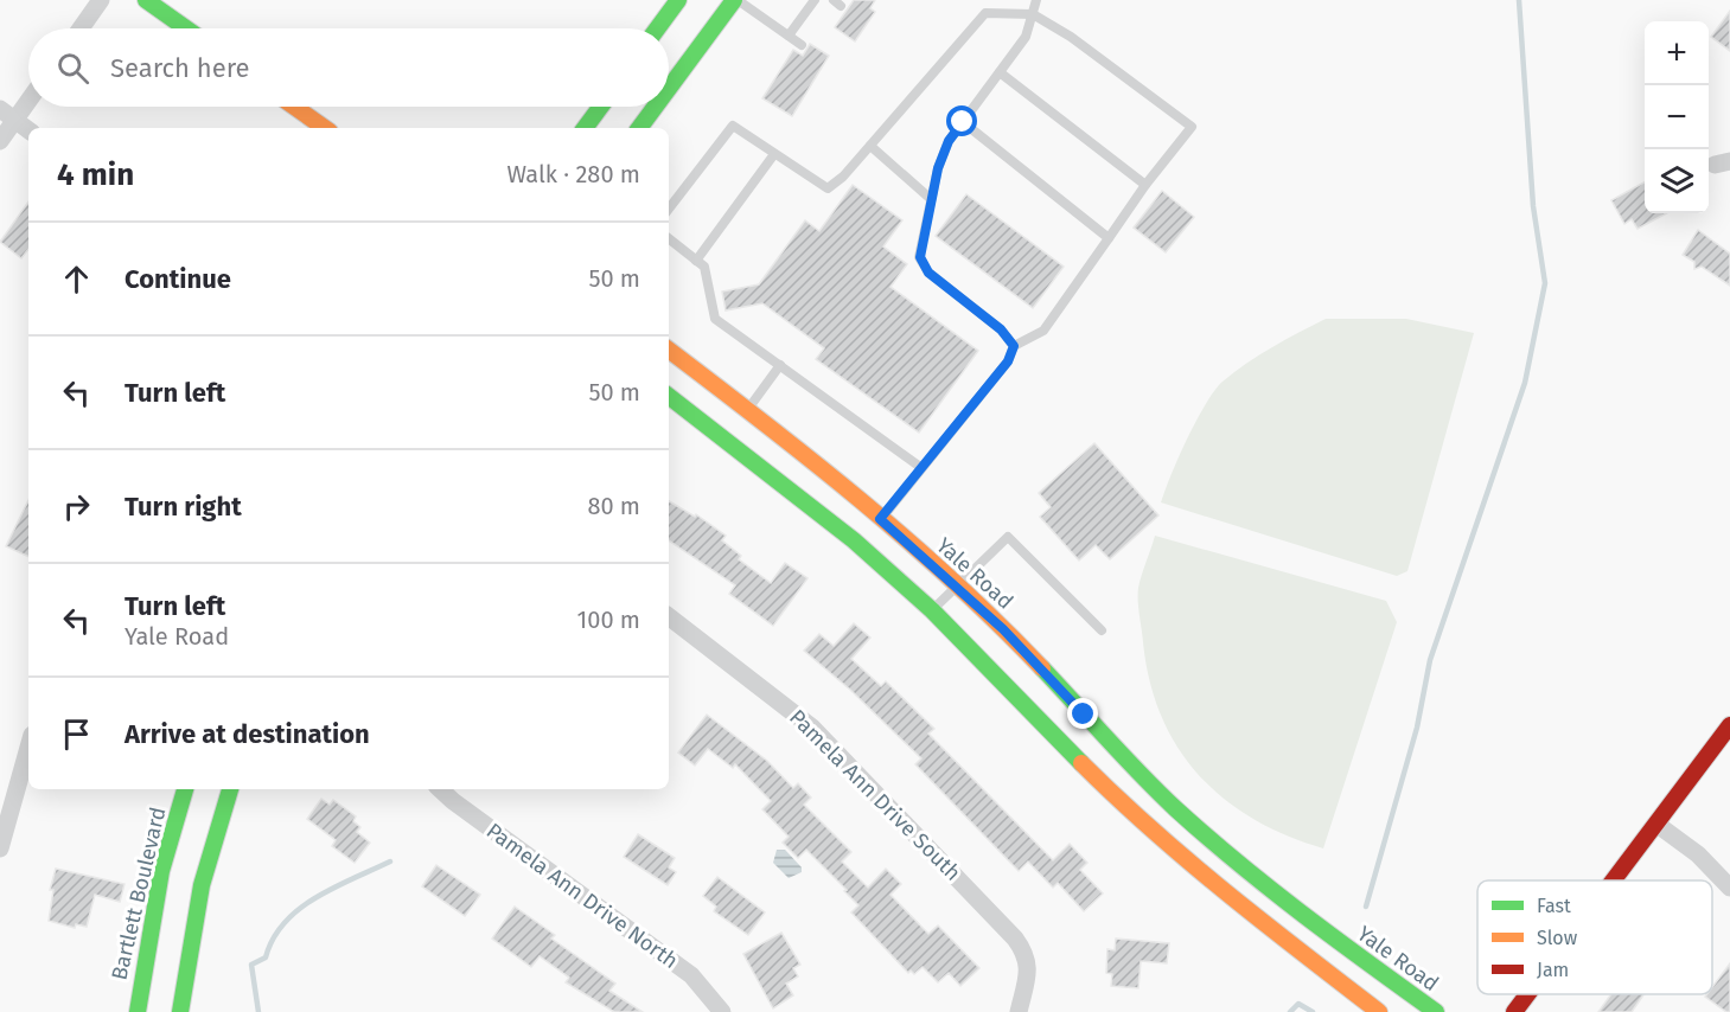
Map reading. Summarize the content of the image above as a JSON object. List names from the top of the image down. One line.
{"streets":{"main road":["Yale Road","Bartlett Boulevard"],"street":["Pamela Ann Drive South","Pamela Ann Drive North"]},"legend":["Fast","Slow","Jam"],"page":{"map_buttons":["+","−"],"search":"Search here","heading":["4 min","Walk · 280 m"],"list":[["Continue","50 m"],["Turn left","50 m"],["Turn right","80 m"],["Turn left","Yale Road","100 m"],"Arrive at destination"]}}
